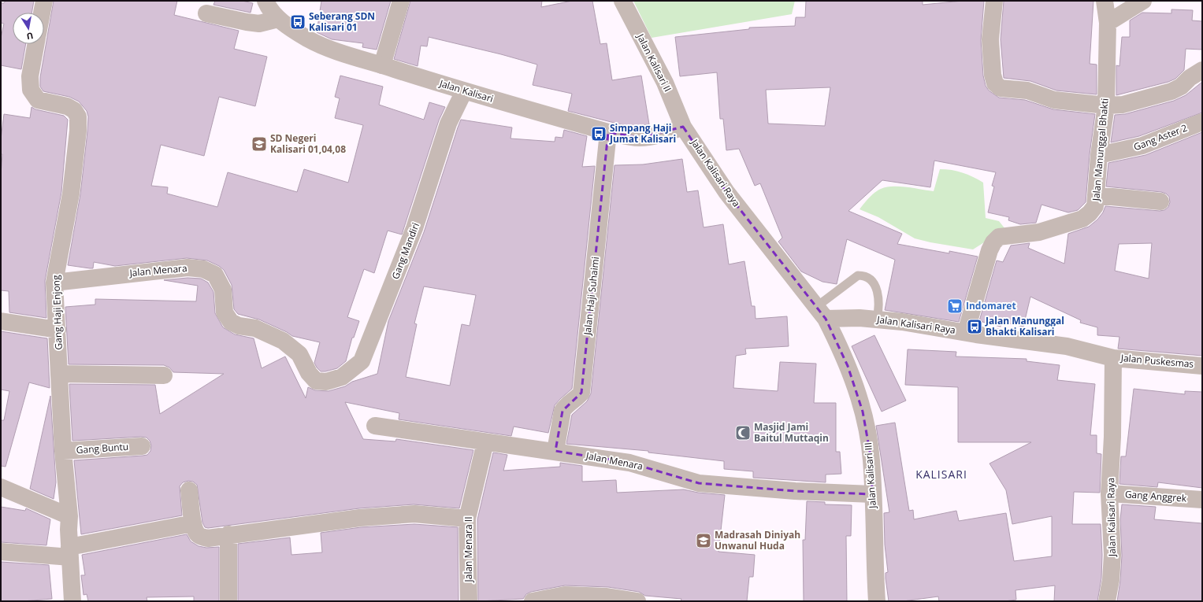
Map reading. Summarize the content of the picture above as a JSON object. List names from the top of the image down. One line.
{"streets":{"street":["Jalan Kalisari II","Jalan Kalisari","Gang Aster 2","Jalan Manunggal Bhakti","Jalan Kalisari Raya","Gang Mandiri","Jalan Menara","Jalan Haji Suhaimi","Gang Haji Enjong","Jalan Puskesmas","Gang Buntu","Jalan Kalisari III","Gang Anggrek","Jalan Menara II"]},"crossings":[["Jalan Kalisari II","Jalan Kalisari"],["Jalan Kalisari II","Jalan Kalisari Raya"],["Jalan Kalisari","Jalan Kalisari Raya"],["Jalan Kalisari","Gang Mandiri"],["Jalan Kalisari","Jalan Haji Suhaimi"],["Gang Aster 2","Jalan Manunggal Bhakti"],["Jalan Manunggal Bhakti","Jalan Kalisari Raya"],["Jalan Kalisari Raya","Jalan Puskesmas"],["Jalan Kalisari Raya","Jalan Kalisari III"],["Jalan Kalisari Raya","Gang Anggrek"],["Gang Mandiri","Jalan Menara"],["Jalan Menara","Jalan Haji Suhaimi"],["Jalan Menara","Gang Haji Enjong"],["Jalan Menara","Jalan Kalisari III"],["Jalan Menara","Jalan Menara II"],["Gang Haji Enjong","Gang Buntu"]],"districts":["KALISARI"],"places":{"bus stop":["Seberang SDN Kalisari 01","Simpang Haji Jumat Kalisari","Jalan Manunggal Bhakti Kalisari"],"school or university":["SD Negeri Kalisari 01,04,08","Madrasah Diniyah Unwanul Huda"],"supermarket":["Indomaret"],"mosque":["Masjid Jami Baitul Muttaqin"]},"north":"bottom"}
